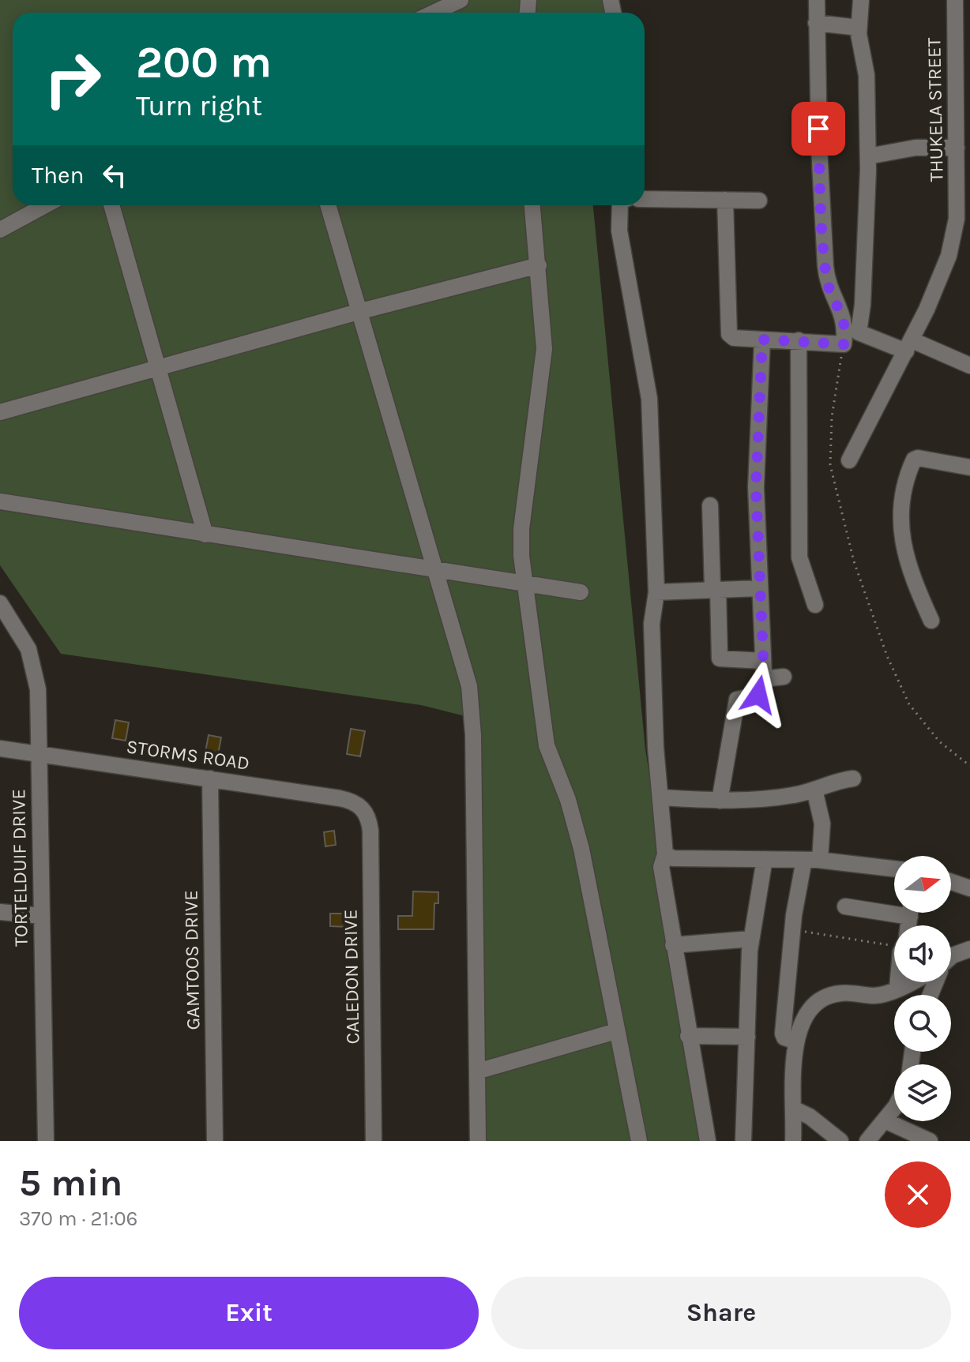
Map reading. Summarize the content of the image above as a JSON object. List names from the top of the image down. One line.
{"streets":{"street":["THUKELA STREET","STORMS ROAD","TORTELDUIF DRIVE","GAMTOOS DRIVE","CALEDON DRIVE"]},"crossings":[["STORMS ROAD","TORTELDUIF DRIVE"],["STORMS ROAD","GAMTOOS DRIVE"],["STORMS ROAD","CALEDON DRIVE"]],"north":"right","page":{"turn":["200 m","Turn right"],"then":"Then","heading":["5 min","370 m · 21:06"],"buttons":["Exit","Share"]}}
